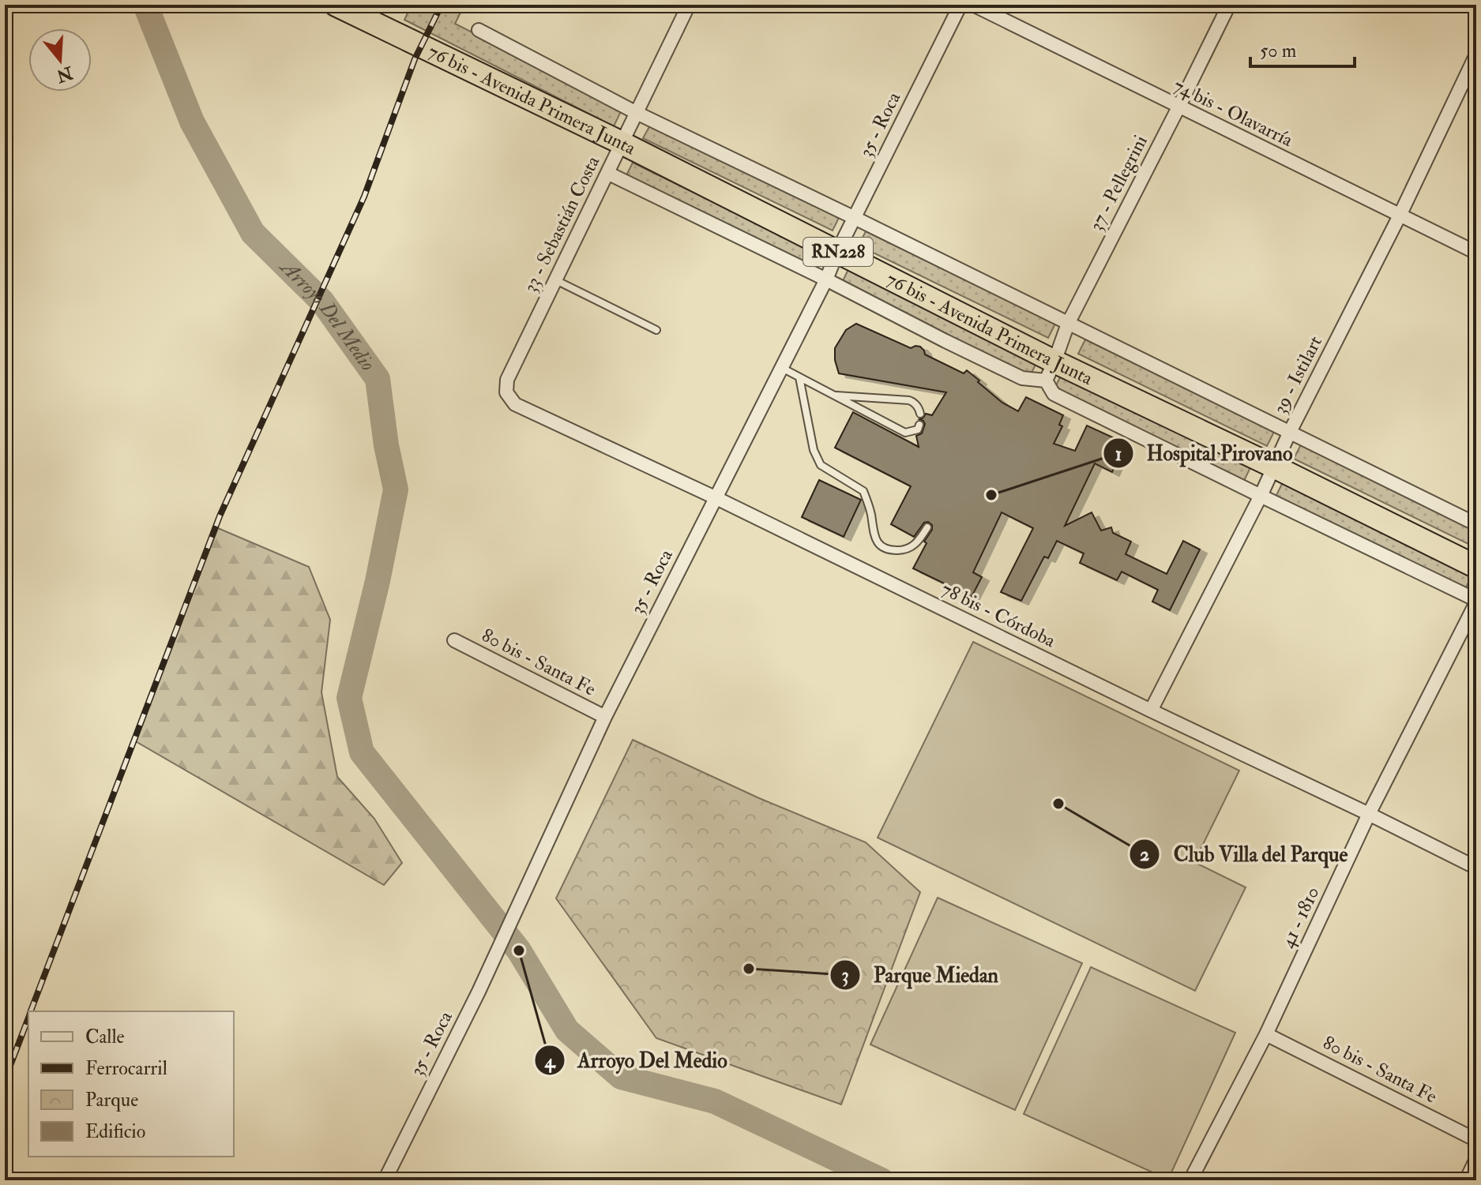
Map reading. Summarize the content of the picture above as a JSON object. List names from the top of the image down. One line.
{"streets":{"highway":["76 bis - Avenida Primera Junta","RN228"],"street":["74 bis - Olavarría","35 - Roca","37 - Pellegrini","33 - Sebastián Costa","39 - Istilart","78 bis - Córdoba","80 bis - Santa Fe","41 - 1810"]},"crossings":[["76 bis - Avenida Primera Junta","35 - Roca"],["76 bis - Avenida Primera Junta","37 - Pellegrini"],["76 bis - Avenida Primera Junta","33 - Sebastián Costa"],["76 bis - Avenida Primera Junta","39 - Istilart"],["76 bis - Avenida Primera Junta","41 - 1810"],["74 bis - Olavarría","37 - Pellegrini"],["74 bis - Olavarría","39 - Istilart"],["35 - Roca","78 bis - Córdoba"],["35 - Roca","80 bis - Santa Fe"],["33 - Sebastián Costa","78 bis - Córdoba"],["39 - Istilart","78 bis - Córdoba"],["78 bis - Córdoba","41 - 1810"],["80 bis - Santa Fe","41 - 1810"]],"water":["Arroyo Del Medio"],"places":["Hospital Pirovano","Club Villa del Parque","Arroyo Del Medio","Parque Miedan"],"legend":["Calle","Ferrocarril","Parque","Edificio"],"scale_bar":"50 m","north":"bottom"}
